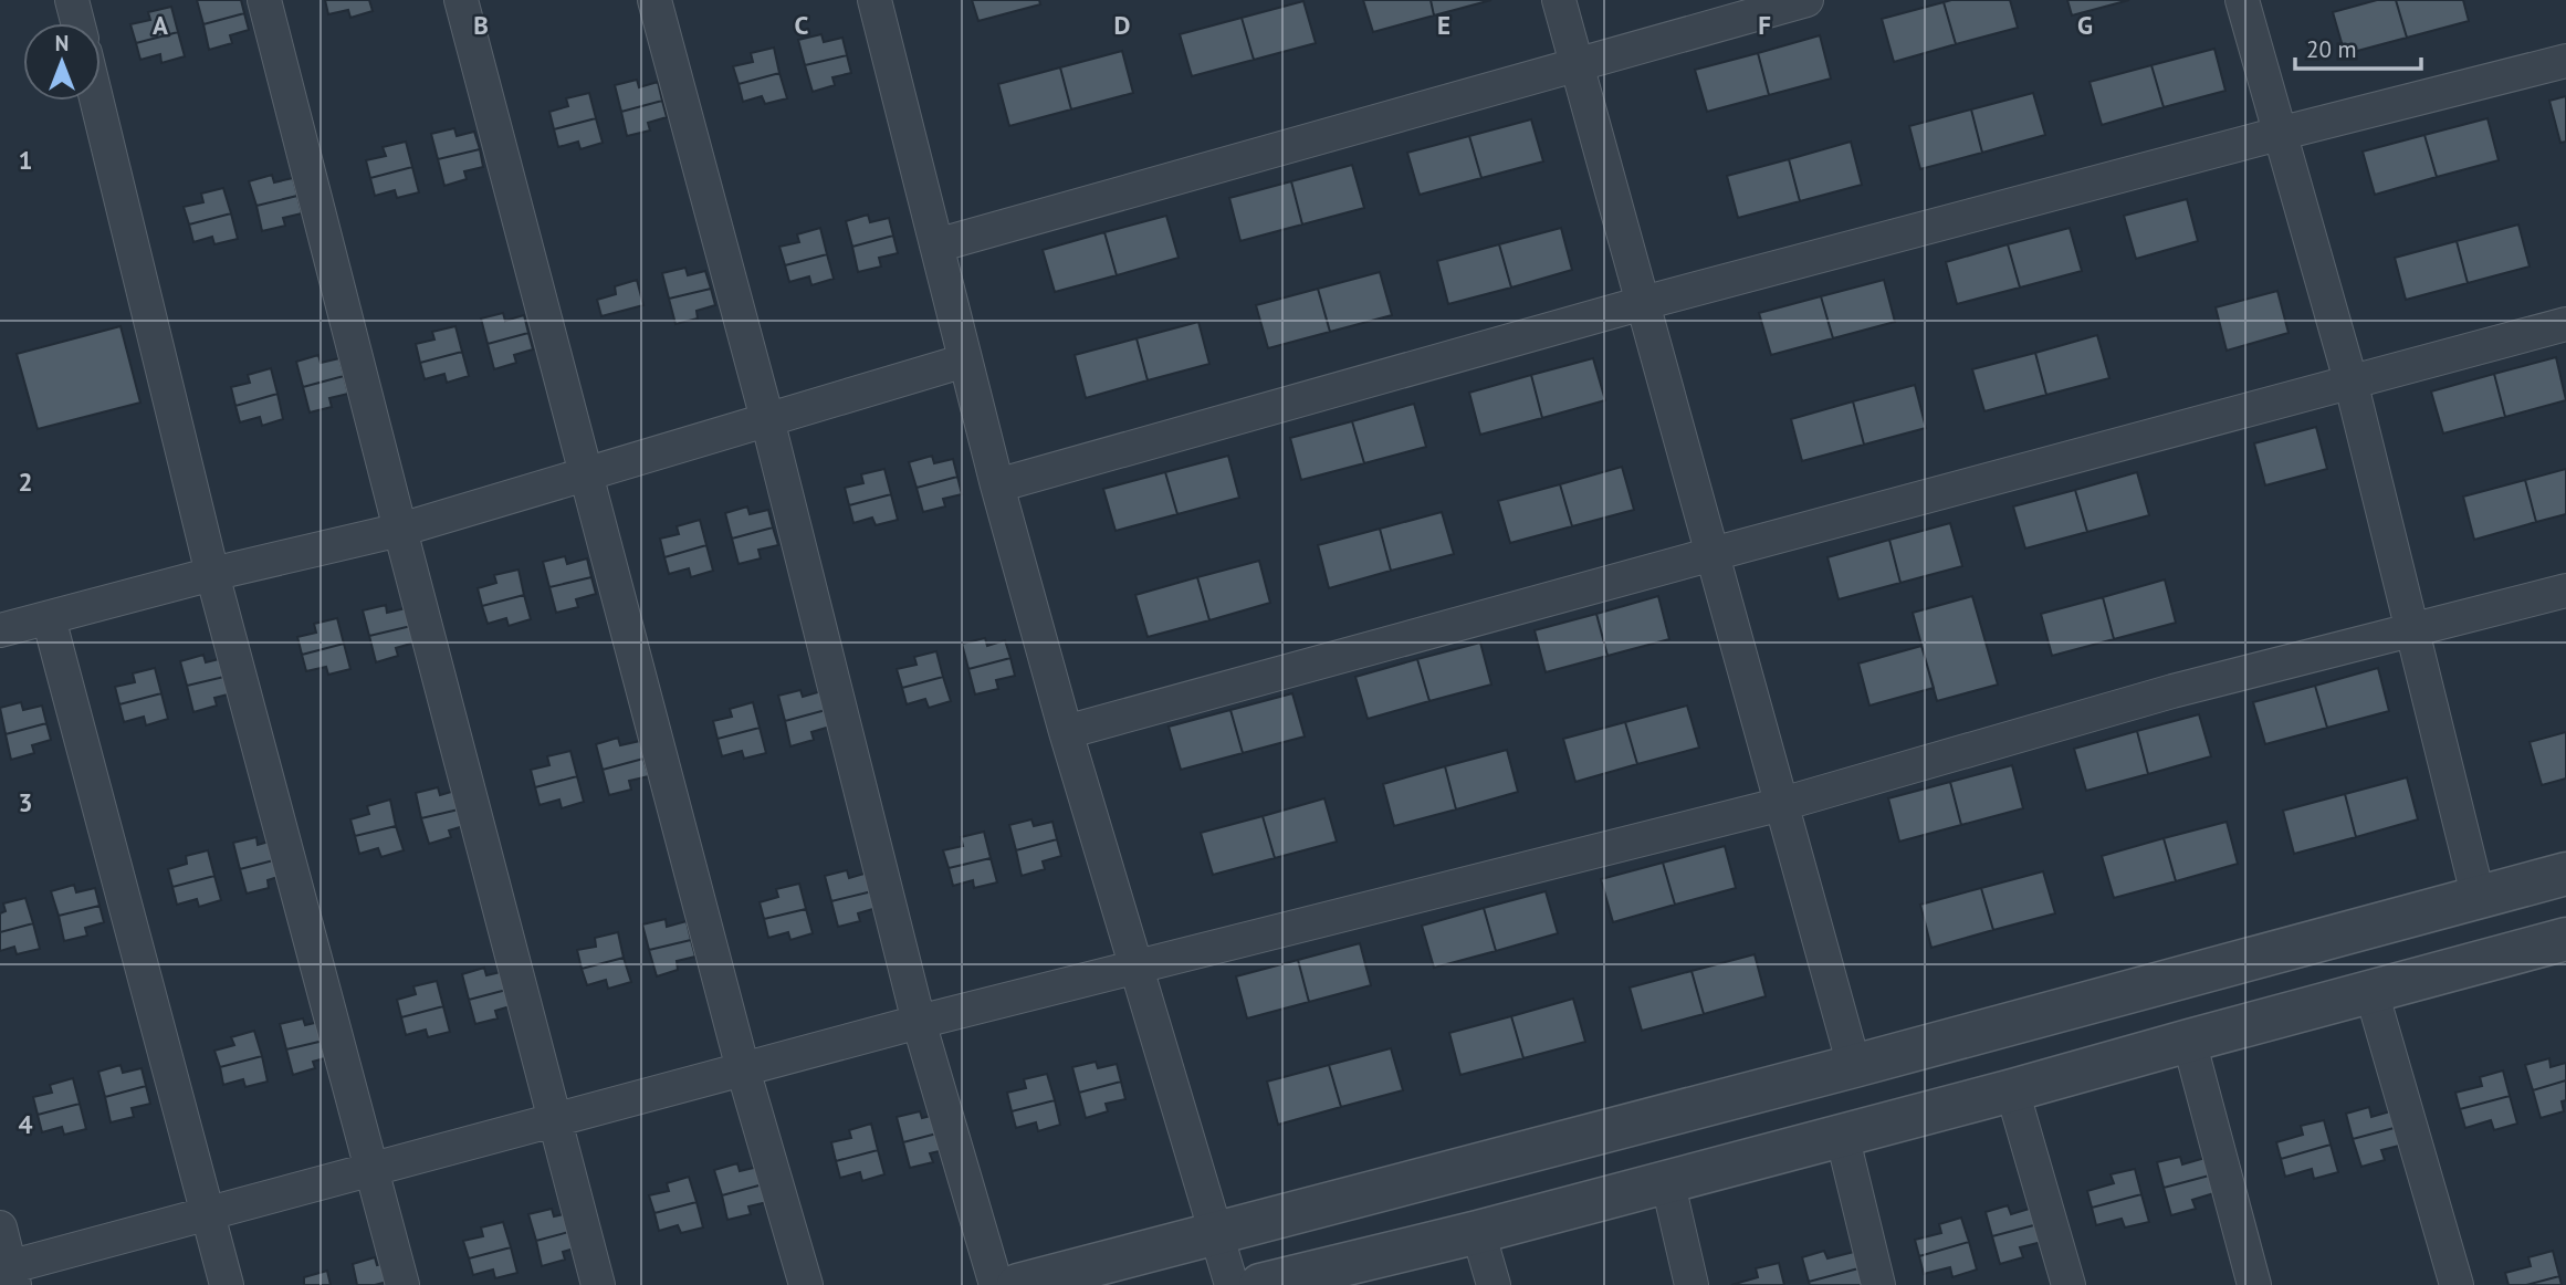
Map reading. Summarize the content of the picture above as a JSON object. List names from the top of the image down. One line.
{"scale_bar":"20 m","north":"top","grid":{"columns":["A","B","C","D","E","F","G"],"rows":["1","2","3","4"]}}
